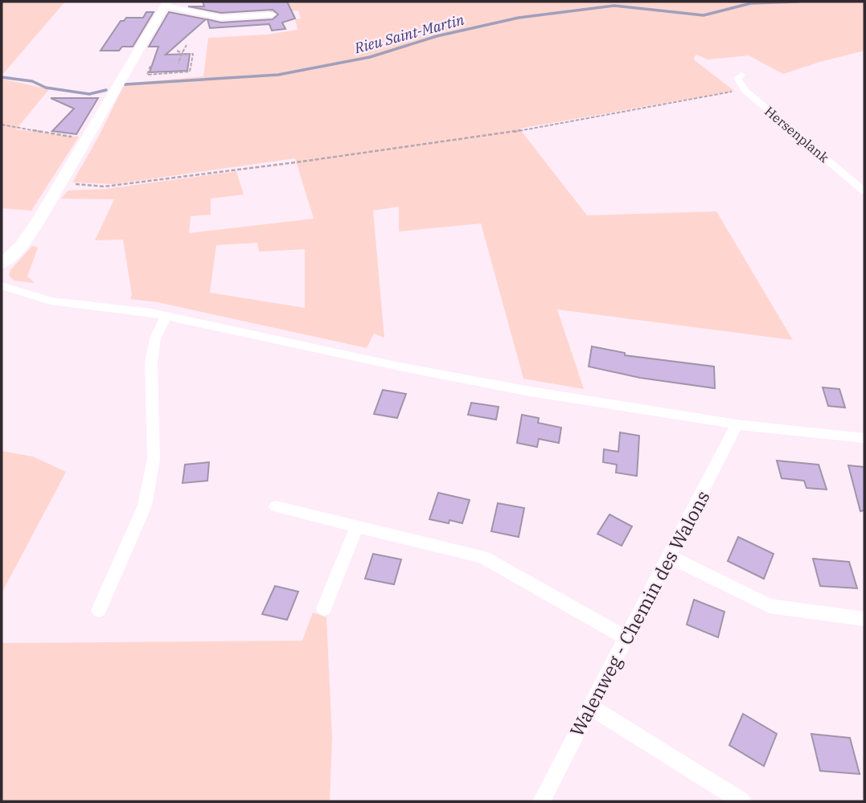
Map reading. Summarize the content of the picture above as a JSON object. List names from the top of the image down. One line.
{"streets":{"street":["Hersenplank","Walenweg - Chemin des Walons"]},"water":["Rieu Saint-Martin"]}
